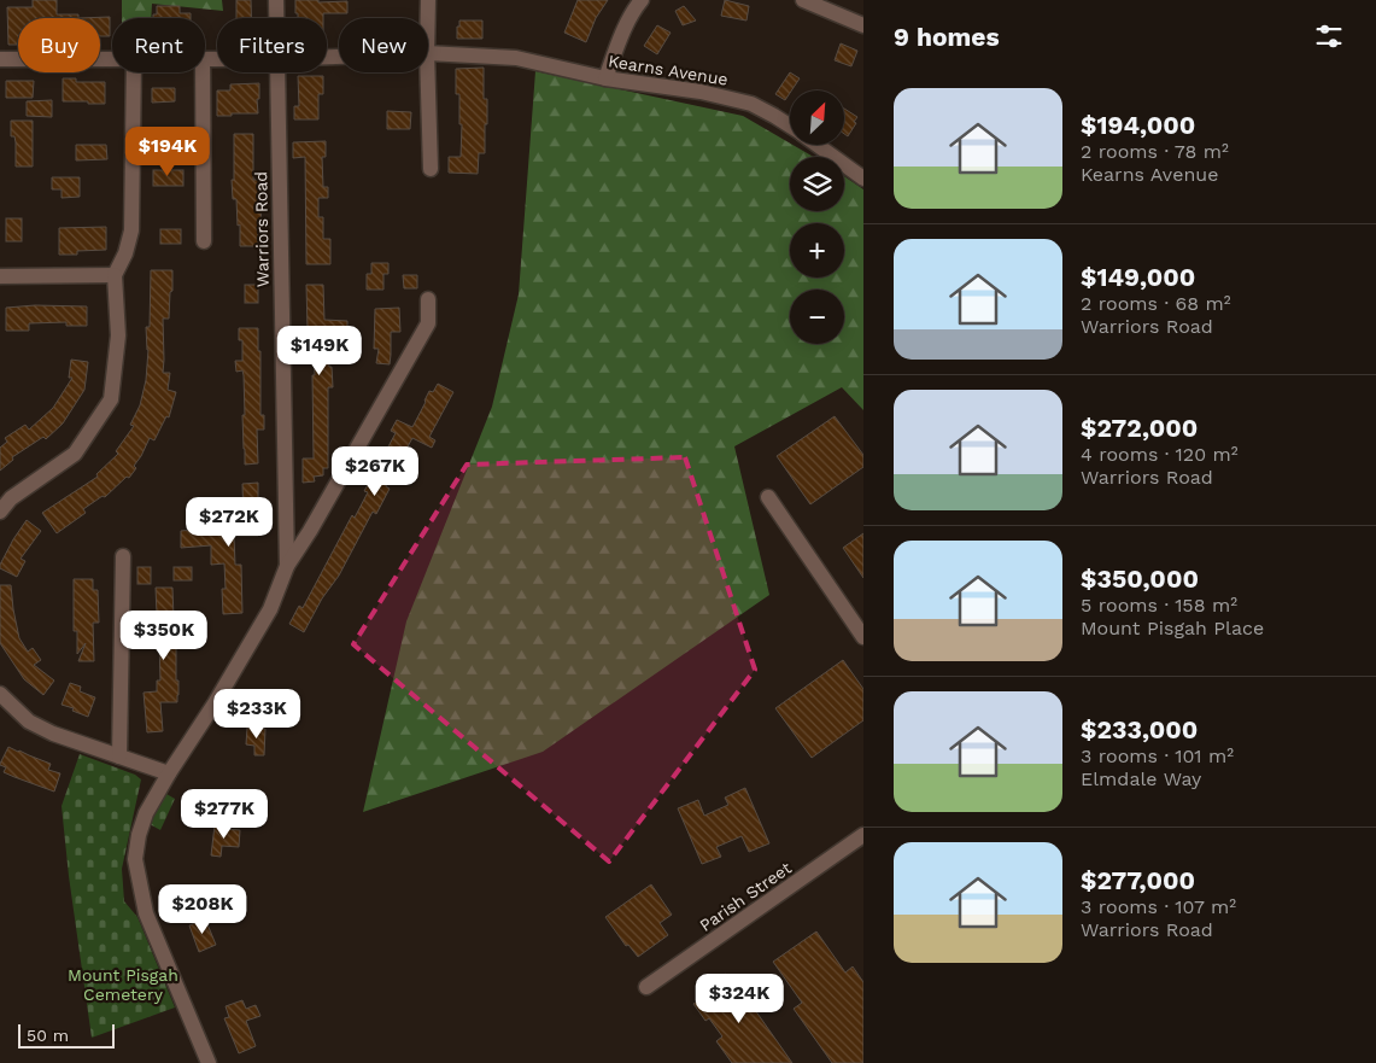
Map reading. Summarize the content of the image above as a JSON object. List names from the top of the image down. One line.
{"streets":{"street":["Kearns Avenue","Warriors Road","Parish Street"]},"parks":["Mount Pisgah Cemetery"],"scale_bar":"50 m","north":"top right","page":{"heading":"9 homes","chip":["Buy","Rent","Filters","New"],"list":[{"name":"$194,000","note":"2 rooms · 78 m² · Kearns Avenue"},{"name":"$149,000","note":"2 rooms · 68 m² · Warriors Road"},{"name":"$272,000","note":"4 rooms · 120 m² · Warriors Road"},{"name":"$350,000","note":"5 rooms · 158 m² · Mount Pisgah Place"},{"name":"$233,000","note":"3 rooms · 101 m² · Elmdale Way"},{"name":"$277,000","note":"3 rooms · 107 m² · Warriors Road"}],"map_buttons":["+","−"],"price":["$194K","$149K","$267K","$272K","$350K","$233K","$277K","$208K","$324K"],"scale":"50 m"}}
